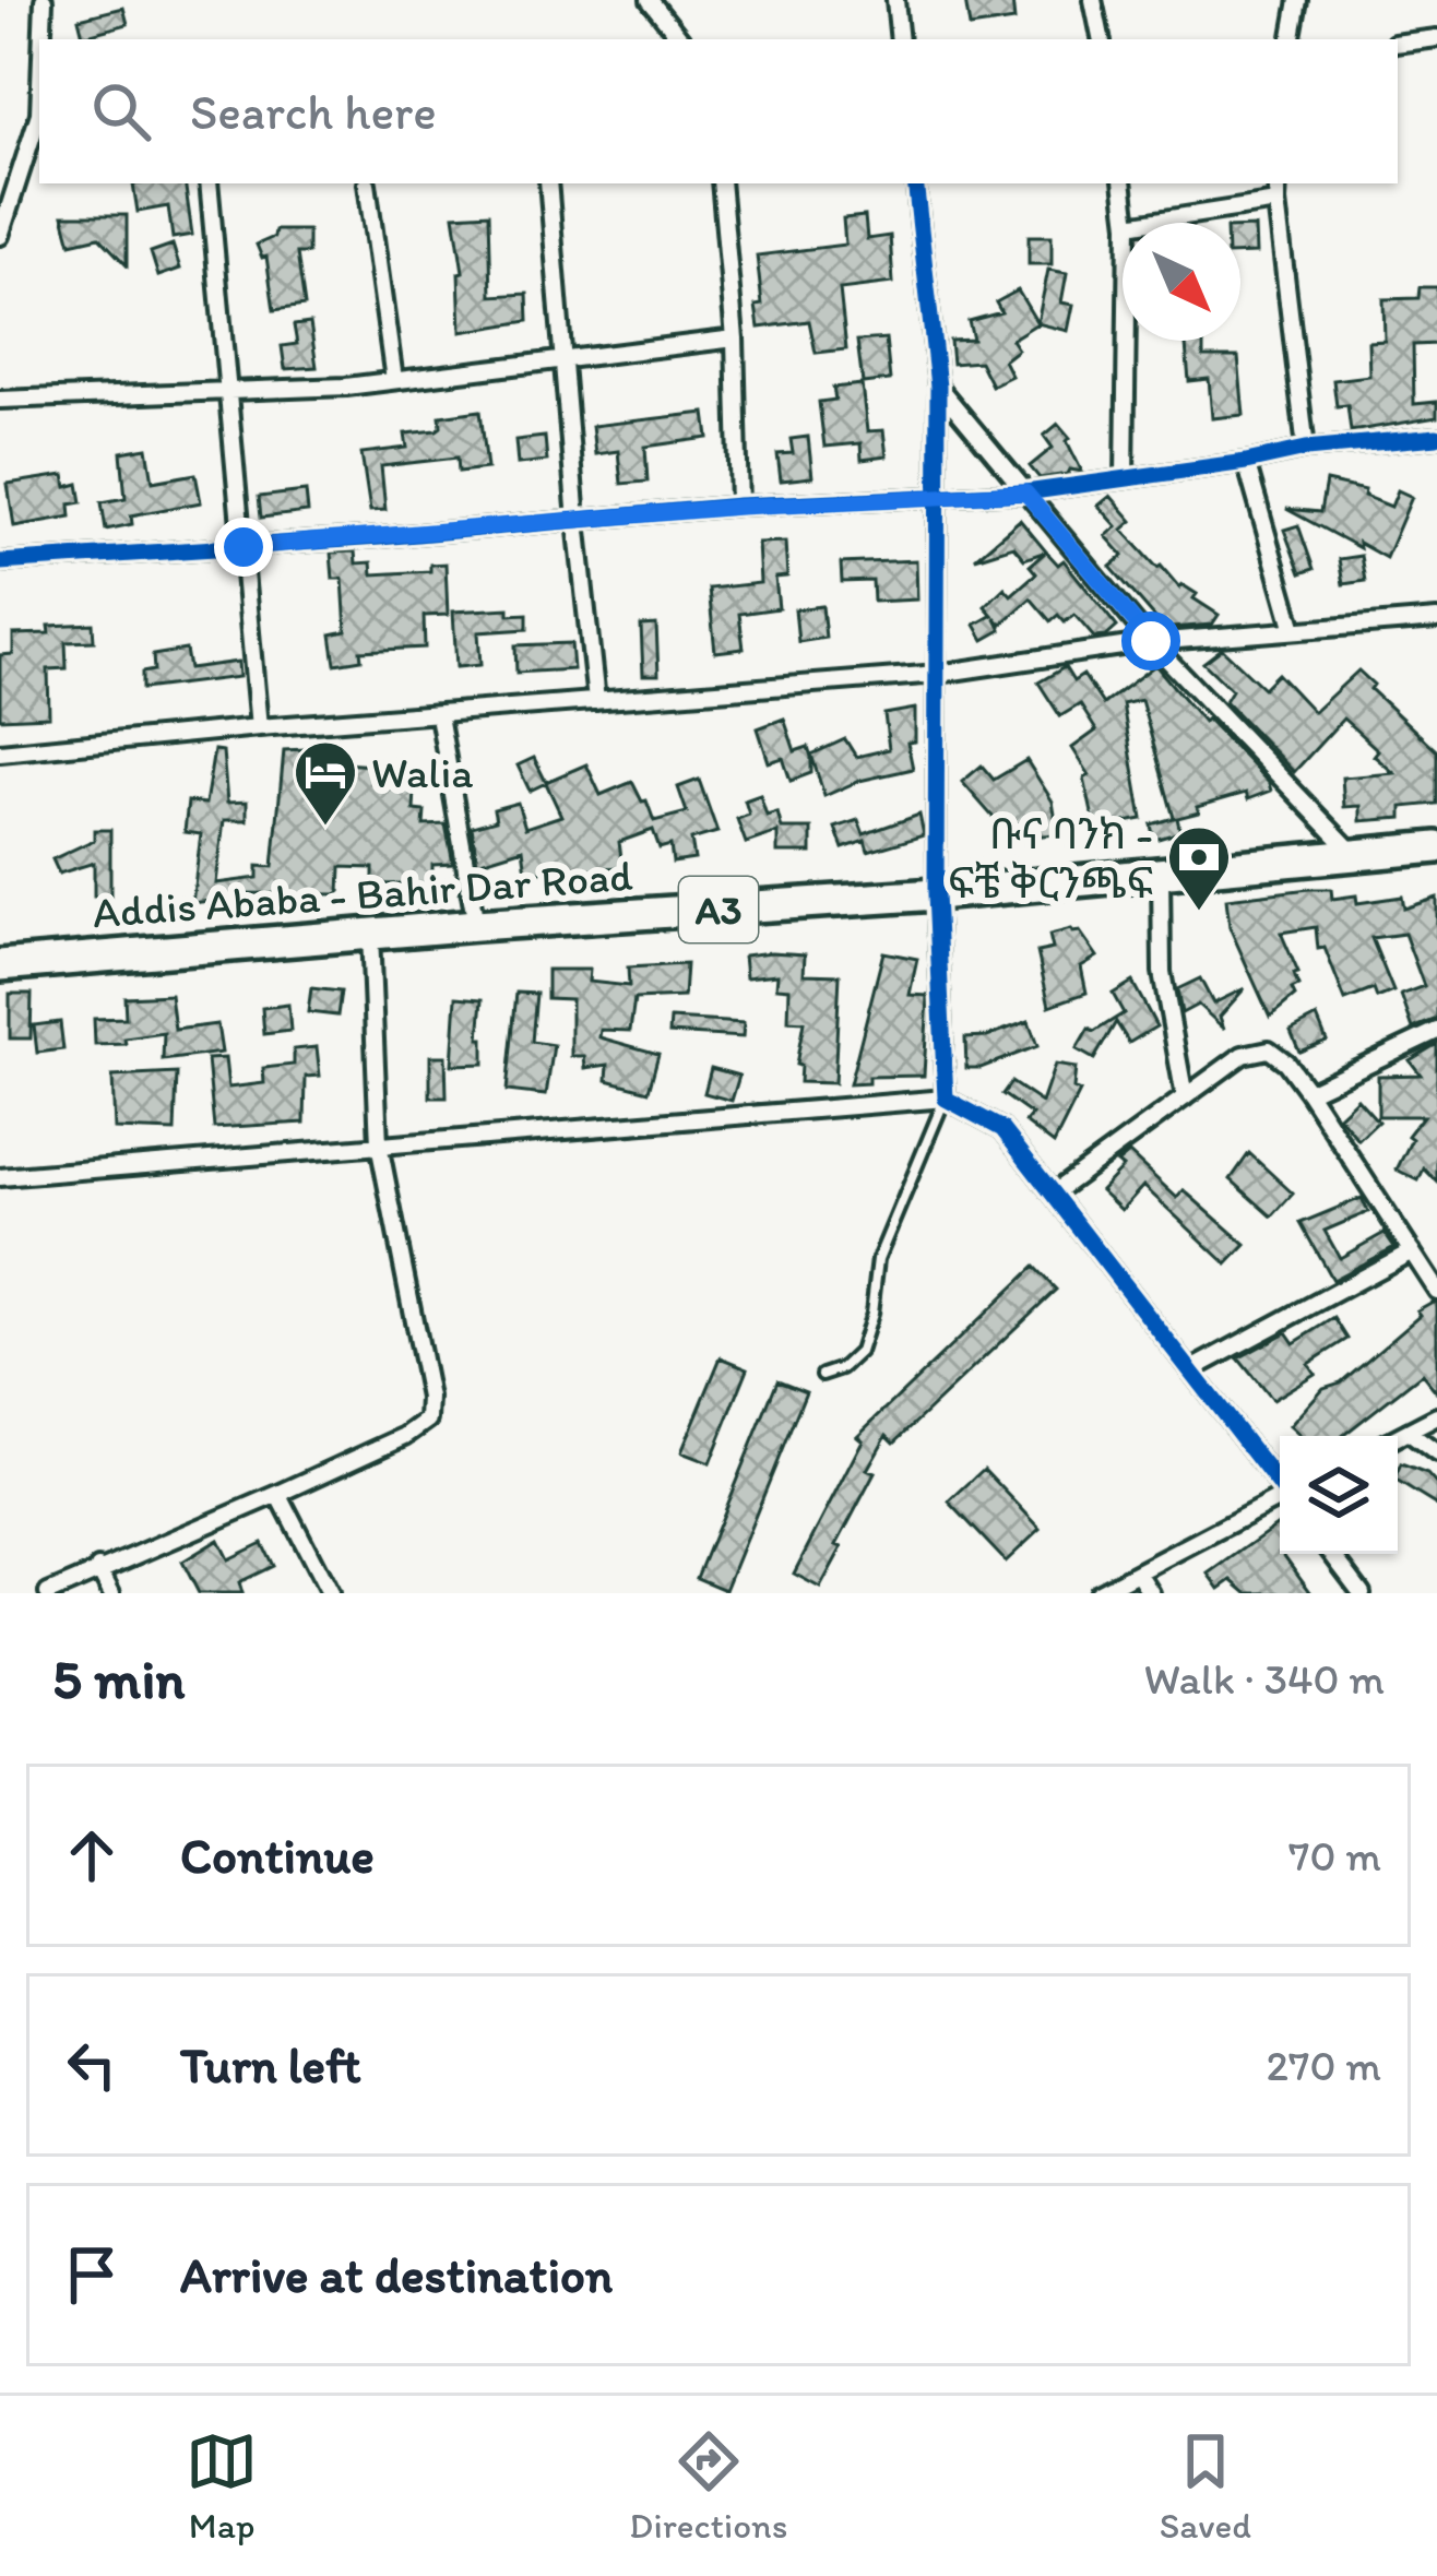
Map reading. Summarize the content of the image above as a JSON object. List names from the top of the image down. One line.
{"streets":{"highway":["Addis Ababa - Bahir Dar Road","A3"]},"places":{"hotel":["Walia"],"bank":["ቡና ባንክ - ፍቼ ቅርንጫፍ"]},"north":"bottom right","page":{"search":"Search here","heading":["5 min","Walk · 340 m"],"list":[["Continue","70 m"],["Turn left","270 m"],"Arrive at destination"],"nav":["Map","Directions","Saved"]}}
